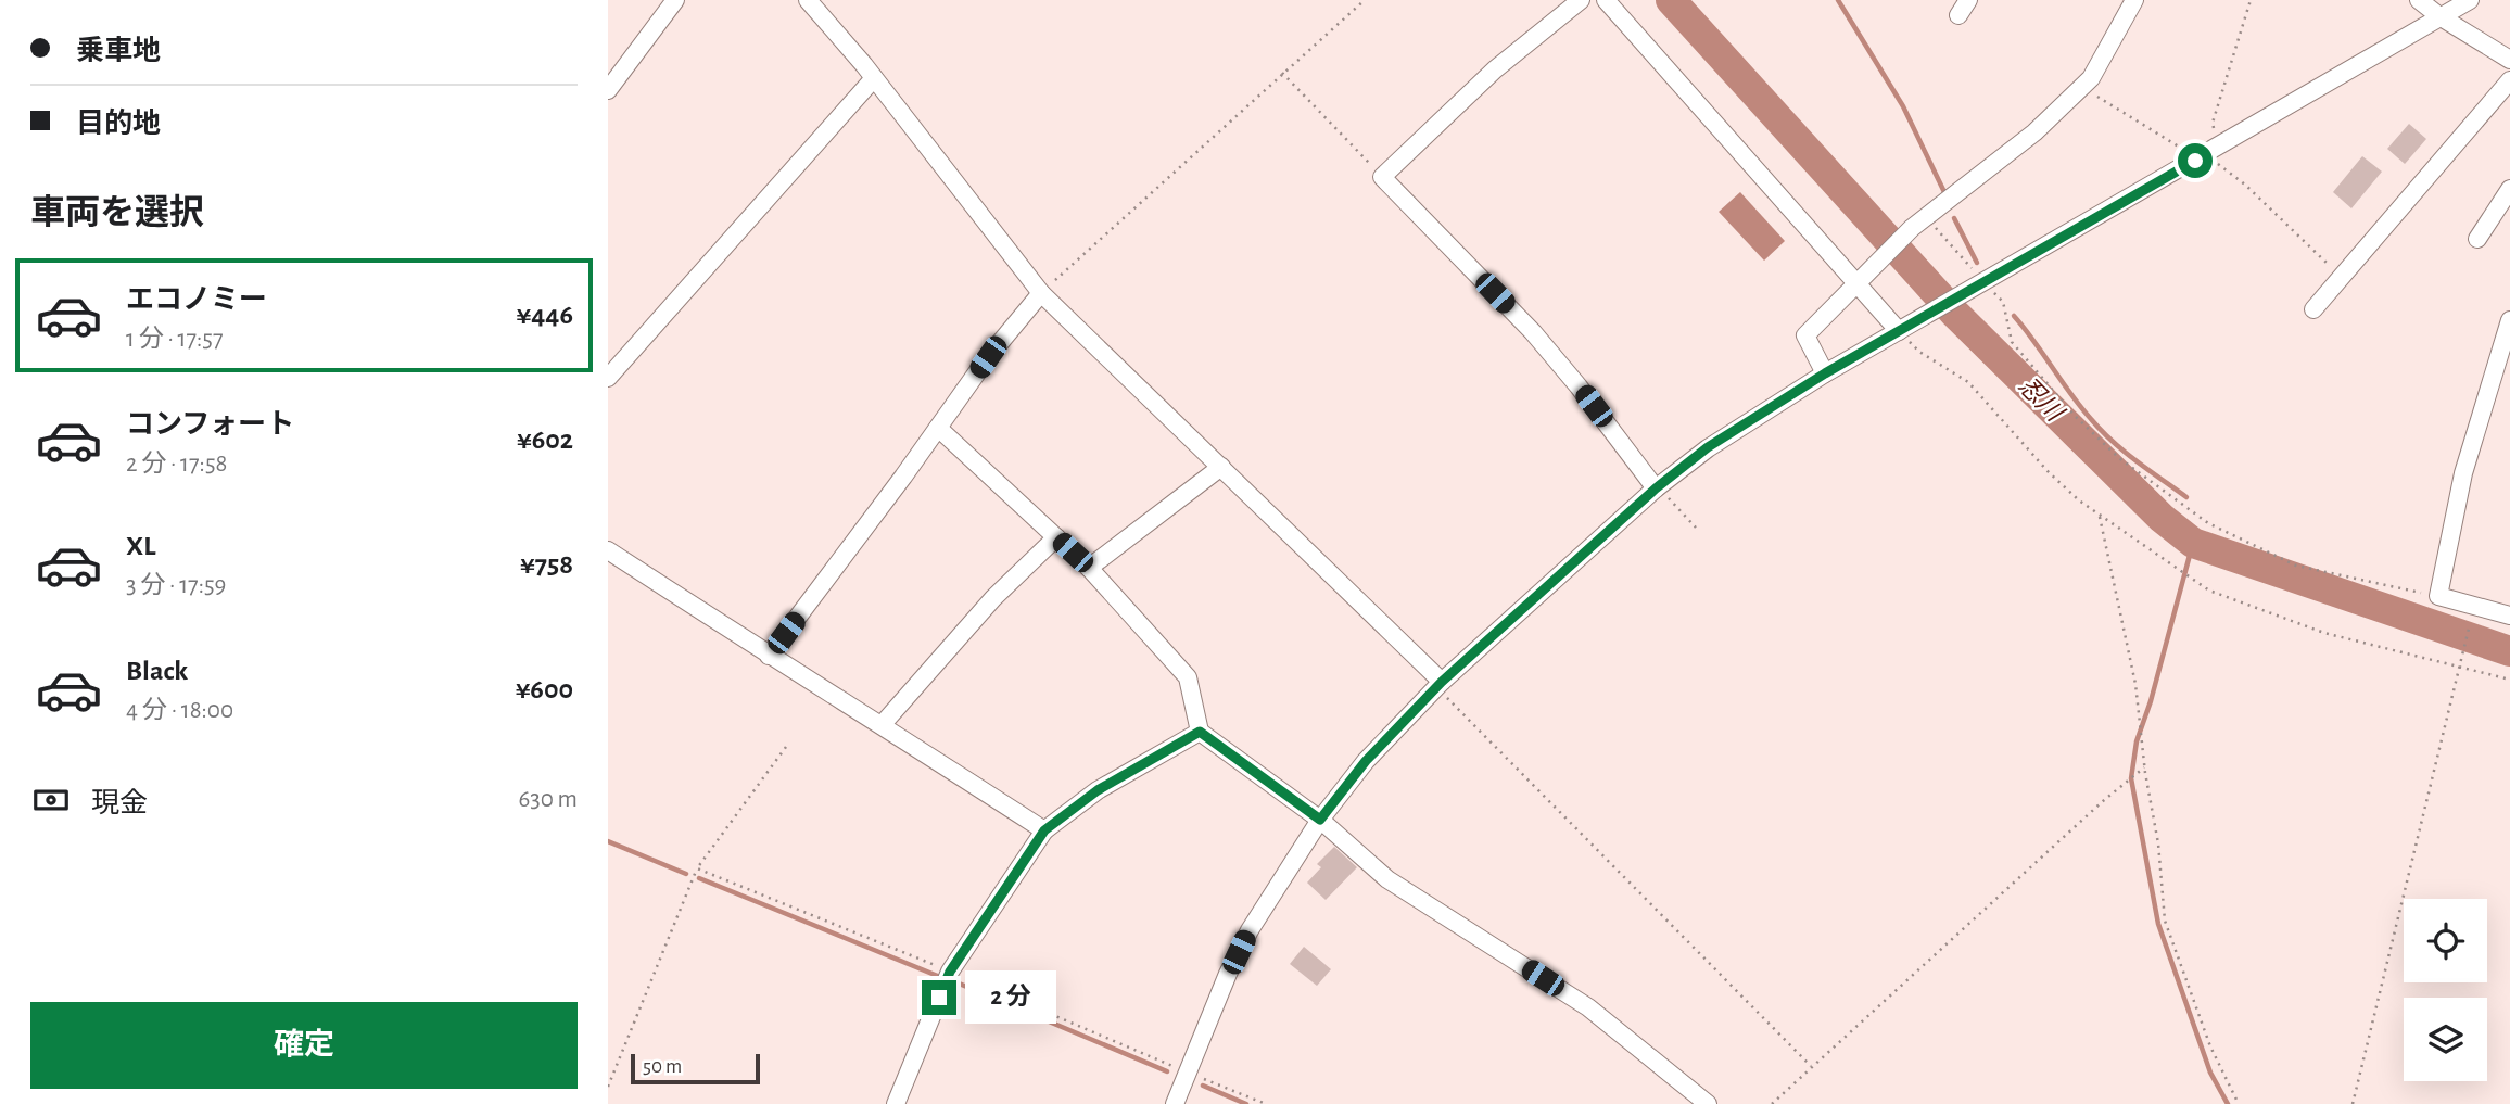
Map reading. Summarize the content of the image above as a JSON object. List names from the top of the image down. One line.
{"water":["忍川"],"scale_bar":"50 m","page":{"banner":["乗車地","目的地"],"heading":"車両を選択","list":[{"name":"エコノミー","note":"1 分 · 17:57","value":"¥446"},{"name":"コンフォート","note":"2 分 · 17:58","value":"¥602"},{"name":"XL","note":"3 分 · 17:59","value":"¥758"},{"name":"Black","note":"4 分 · 18:00","value":"¥600"}],"pay":["現金","630 m"],"bubble":"2 分","buttons":"確定","scale":"50 m"}}
